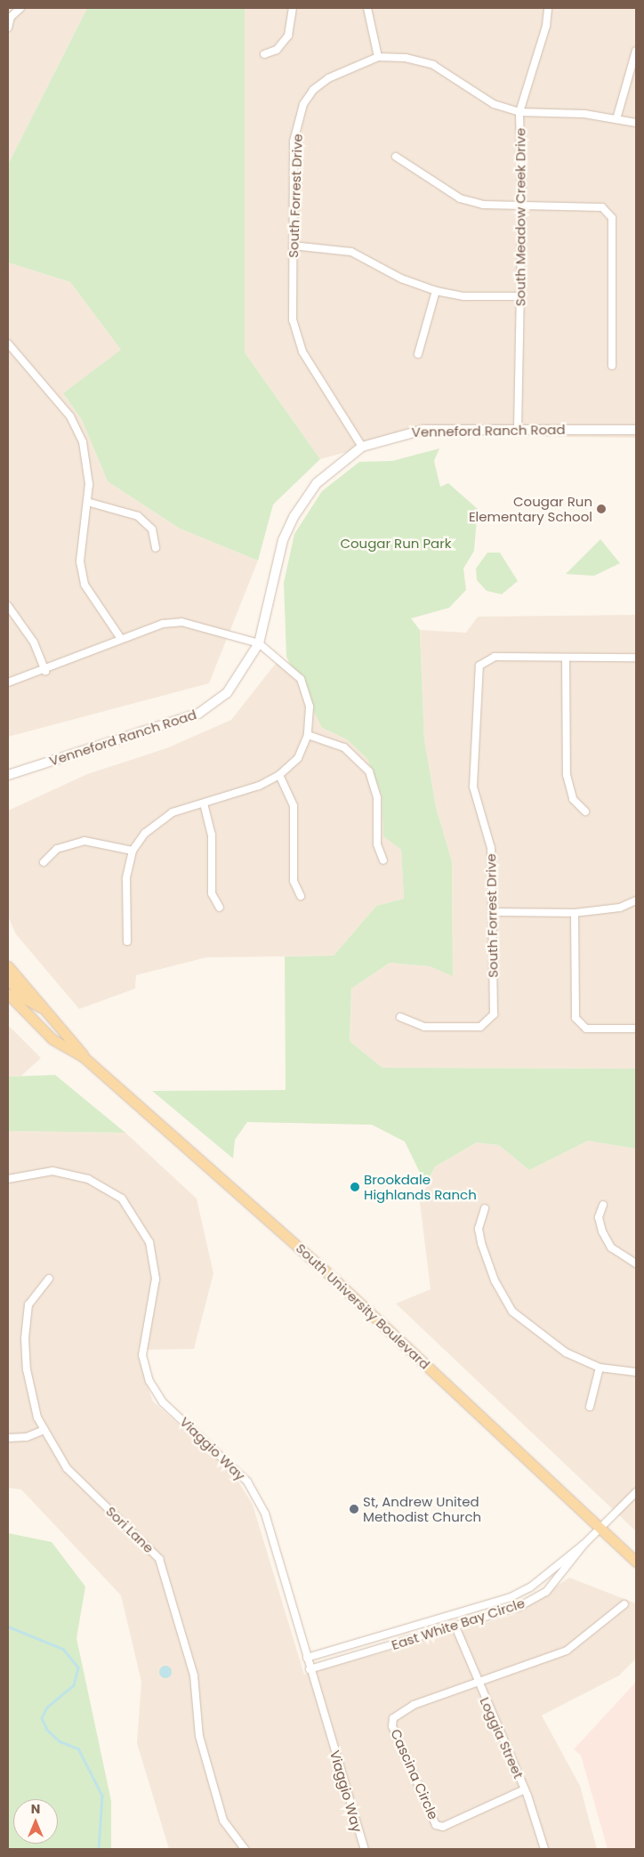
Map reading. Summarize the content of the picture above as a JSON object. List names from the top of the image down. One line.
{"streets":{"main road":["South University Boulevard"],"street":["South Forrest Drive","South Meadow Creek Drive","Venneford Ranch Road","Viaggio Way","Sori Lane","East White Bay Circle","Loggia Street","Cascina Circle"]},"crossings":[["South Forrest Drive","South Meadow Creek Drive"],["South Forrest Drive","Venneford Ranch Road"],["South Meadow Creek Drive","Venneford Ranch Road"],["Viaggio Way","East White Bay Circle"],["East White Bay Circle","Loggia Street"],["Loggia Street","Cascina Circle"]],"parks":["Cougar Run Park"],"places":["Cougar Run Elementary School","Brookdale Highlands Ranch","St, Andrew United Methodist Church"],"north":"top"}
